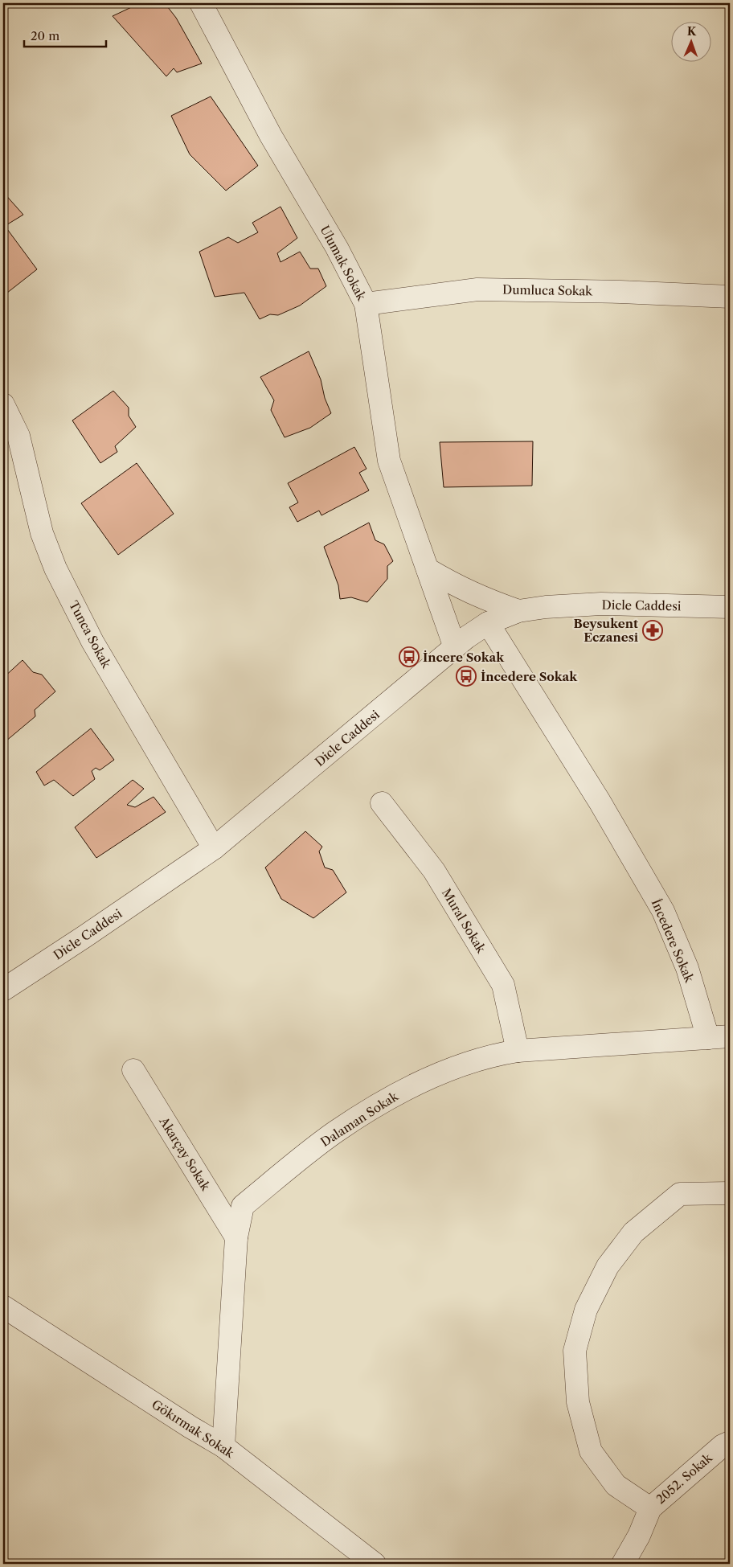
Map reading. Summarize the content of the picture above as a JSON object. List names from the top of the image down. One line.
{"streets":{"street":["Ulumak Sokak","Dumluca Sokak","Dicle Caddesi","Tunca Sokak","Mural Sokak","İncedere Sokak","Dalaman Sokak","Akarçay Sokak","Gökırmak Sokak","2052. Sokak"]},"crossings":[["Ulumak Sokak","Dumluca Sokak"],["Ulumak Sokak","Dicle Caddesi"],["Dicle Caddesi","Tunca Sokak"],["Dicle Caddesi","İncedere Sokak"],["Mural Sokak","Dalaman Sokak"],["İncedere Sokak","Dalaman Sokak"],["Dalaman Sokak","Akarçay Sokak"],["Dalaman Sokak","Gökırmak Sokak"]],"places":{"pharmacy":["Beysukent Eczanesi"],"bus stop":["İncere Sokak","İncedere Sokak"]},"scale_bar":"20 m","north":"top"}
